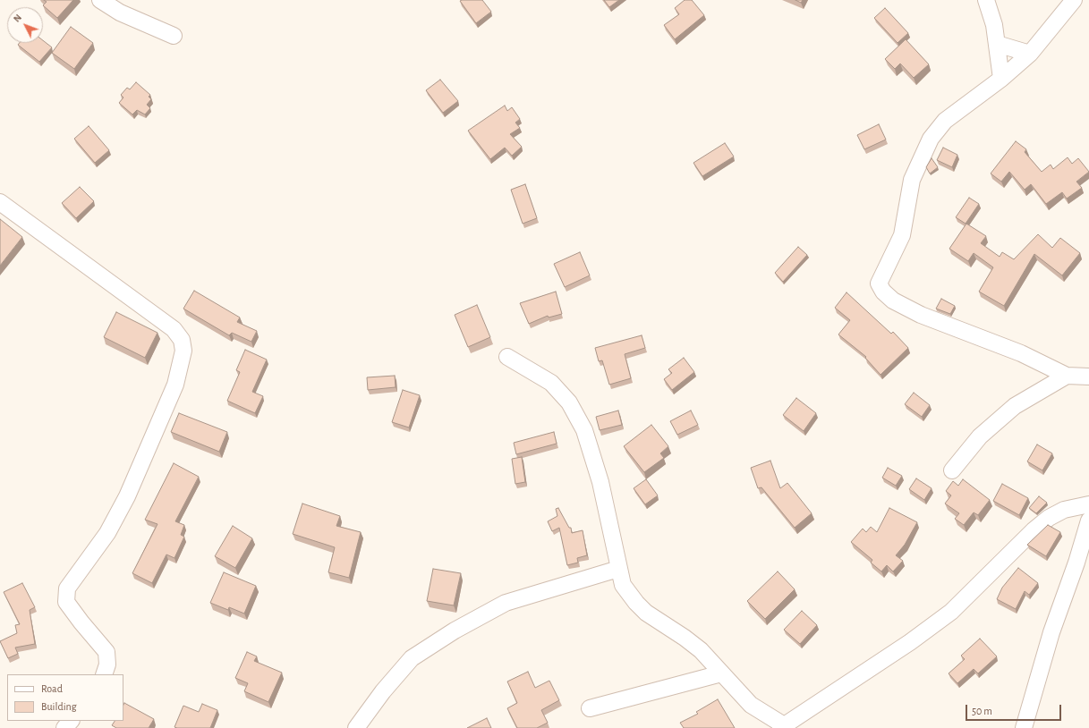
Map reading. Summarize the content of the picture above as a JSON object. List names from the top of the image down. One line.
{"legend":["Road","Building"],"scale_bar":"50 m","north":"top left"}
